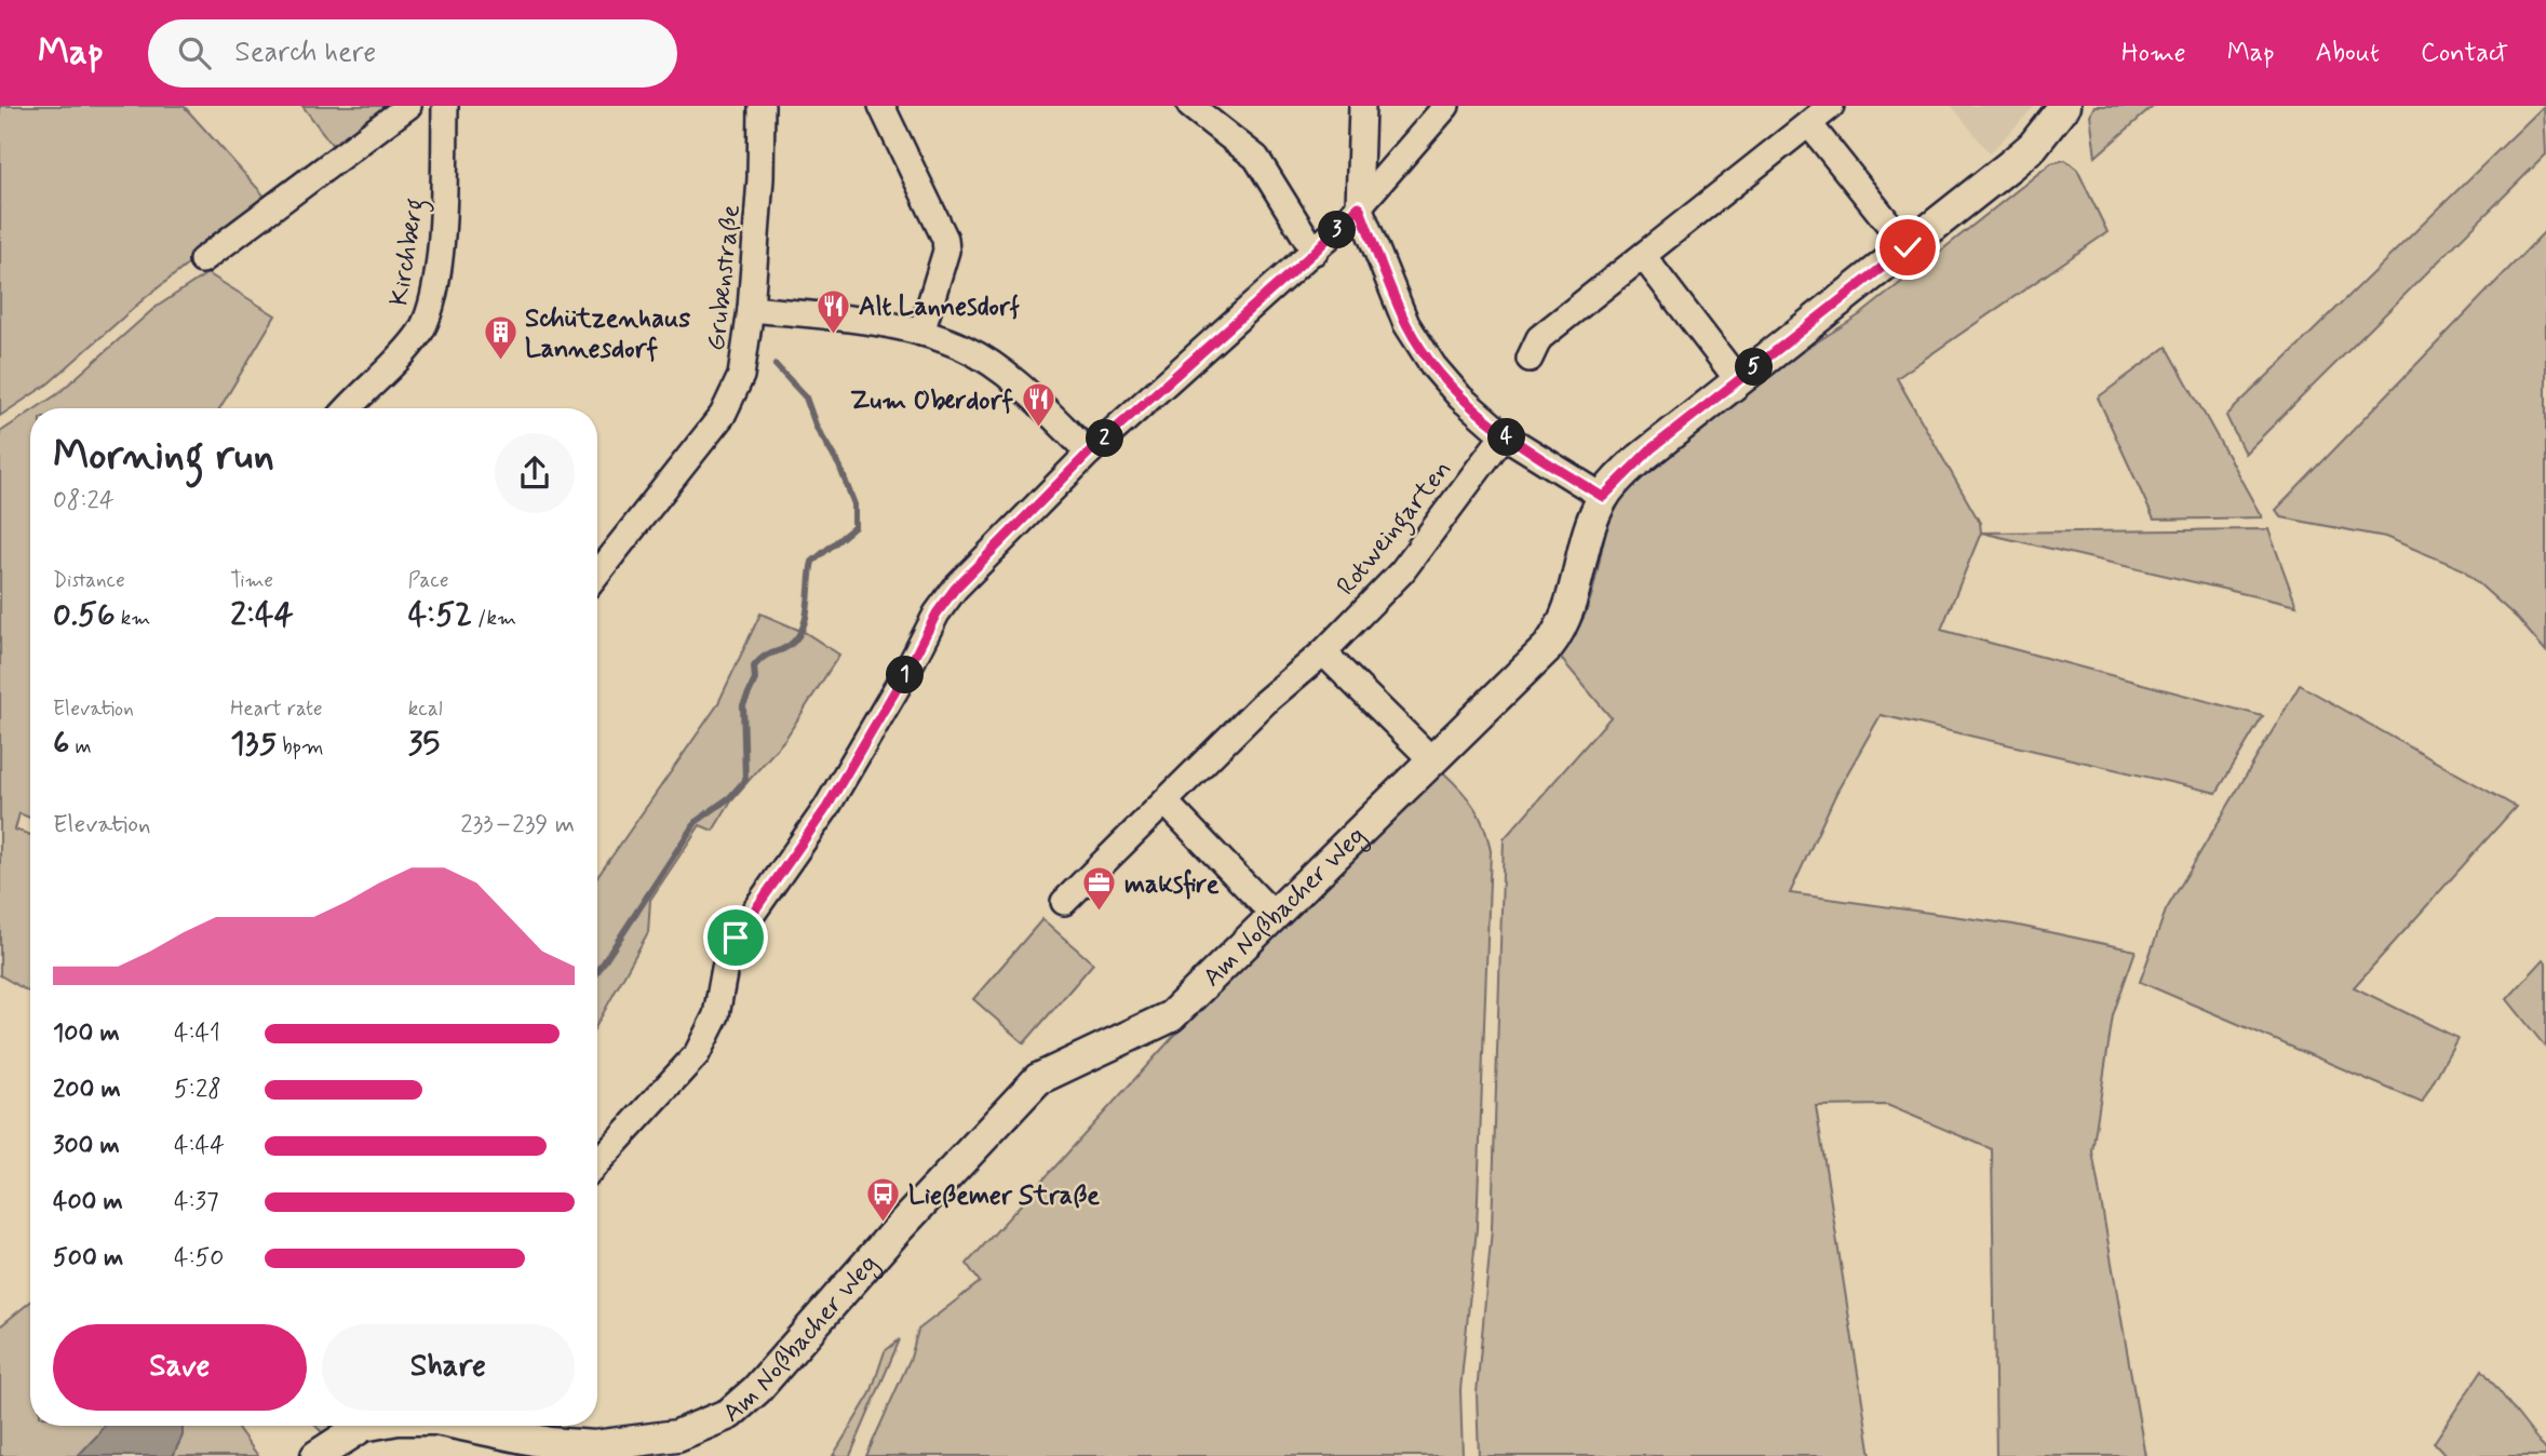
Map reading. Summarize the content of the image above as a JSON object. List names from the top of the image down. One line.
{"streets":{"street":["Kirchberg","Grubenstraße","Rotweingarten","Am Noßbacher Weg"]},"places":{"restaurant":["Alt Lannesdorf","Zum Oberdorf"],"building":["Schützenhaus Lannesdorf"],"office":["maksfire"],"bus stop":["Ließemer Straße"]},"page":{"header":"Map","search":"Search here","nav":["Home","Map","About","Contact"],"pins":["3","5","4","2","1"],"heading":["Morning run","08:24"],"stats":[["Distance","0.56 km"],["Time","2:44"],["Pace","4:52 /km"],["Elevation","6 m"],["Heart rate","135 bpm"],["kcal","35"]],"chart":["Elevation","233–239 m"],"list":[{"name":"100 m","note":"4:41"},{"name":"200 m","note":"5:28"},{"name":"300 m","note":"4:44"},{"name":"400 m","note":"4:37"},{"name":"500 m","note":"4:50"}],"buttons":["Save","Share"]}}
